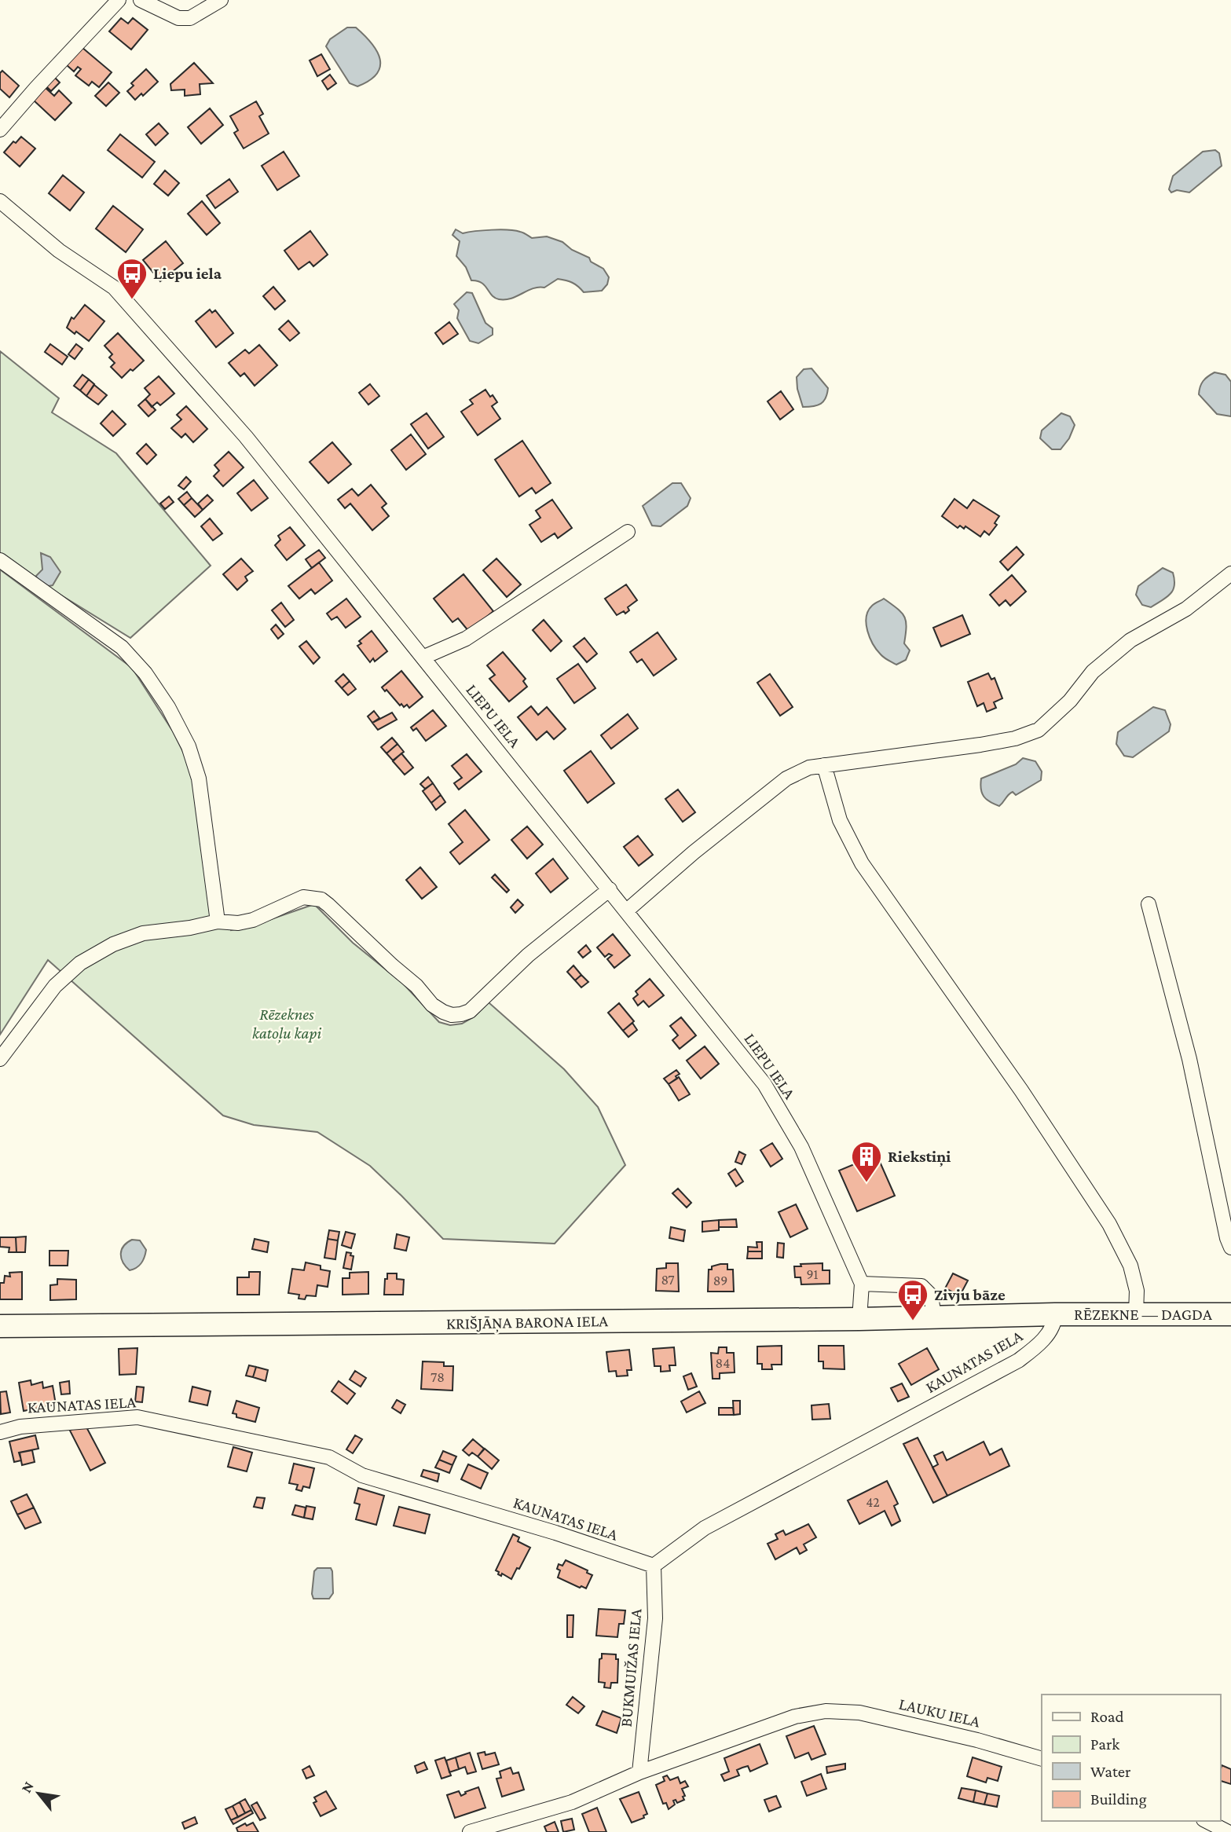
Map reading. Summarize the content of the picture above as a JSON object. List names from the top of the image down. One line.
{"streets":{"main road":["RĒZEKNE — DAGDA","KRIŠJĀŅA BARONA IELA"],"street":["LIEPU IELA","KAUNATAS IELA","BUKMUIŽAS IELA","LAUKU IELA"]},"crossings":[["LIEPU IELA","KRIŠJĀŅA BARONA IELA"],["RĒZEKNE — DAGDA","KRIŠJĀŅA BARONA IELA"],["RĒZEKNE — DAGDA","KAUNATAS IELA"],["KRIŠJĀŅA BARONA IELA","KAUNATAS IELA"],["KAUNATAS IELA","BUKMUIŽAS IELA"],["BUKMUIŽAS IELA","LAUKU IELA"]],"parks":["Rēzeknes katoļu kapi"],"places":{"bus stop":["Liepu iela","Zivju bāze"],"building":["Riekstiņi"]},"house_numbers":["91","87","89","84","78","42"],"legend":["Road","Park","Water","Building"],"north":"top left"}
